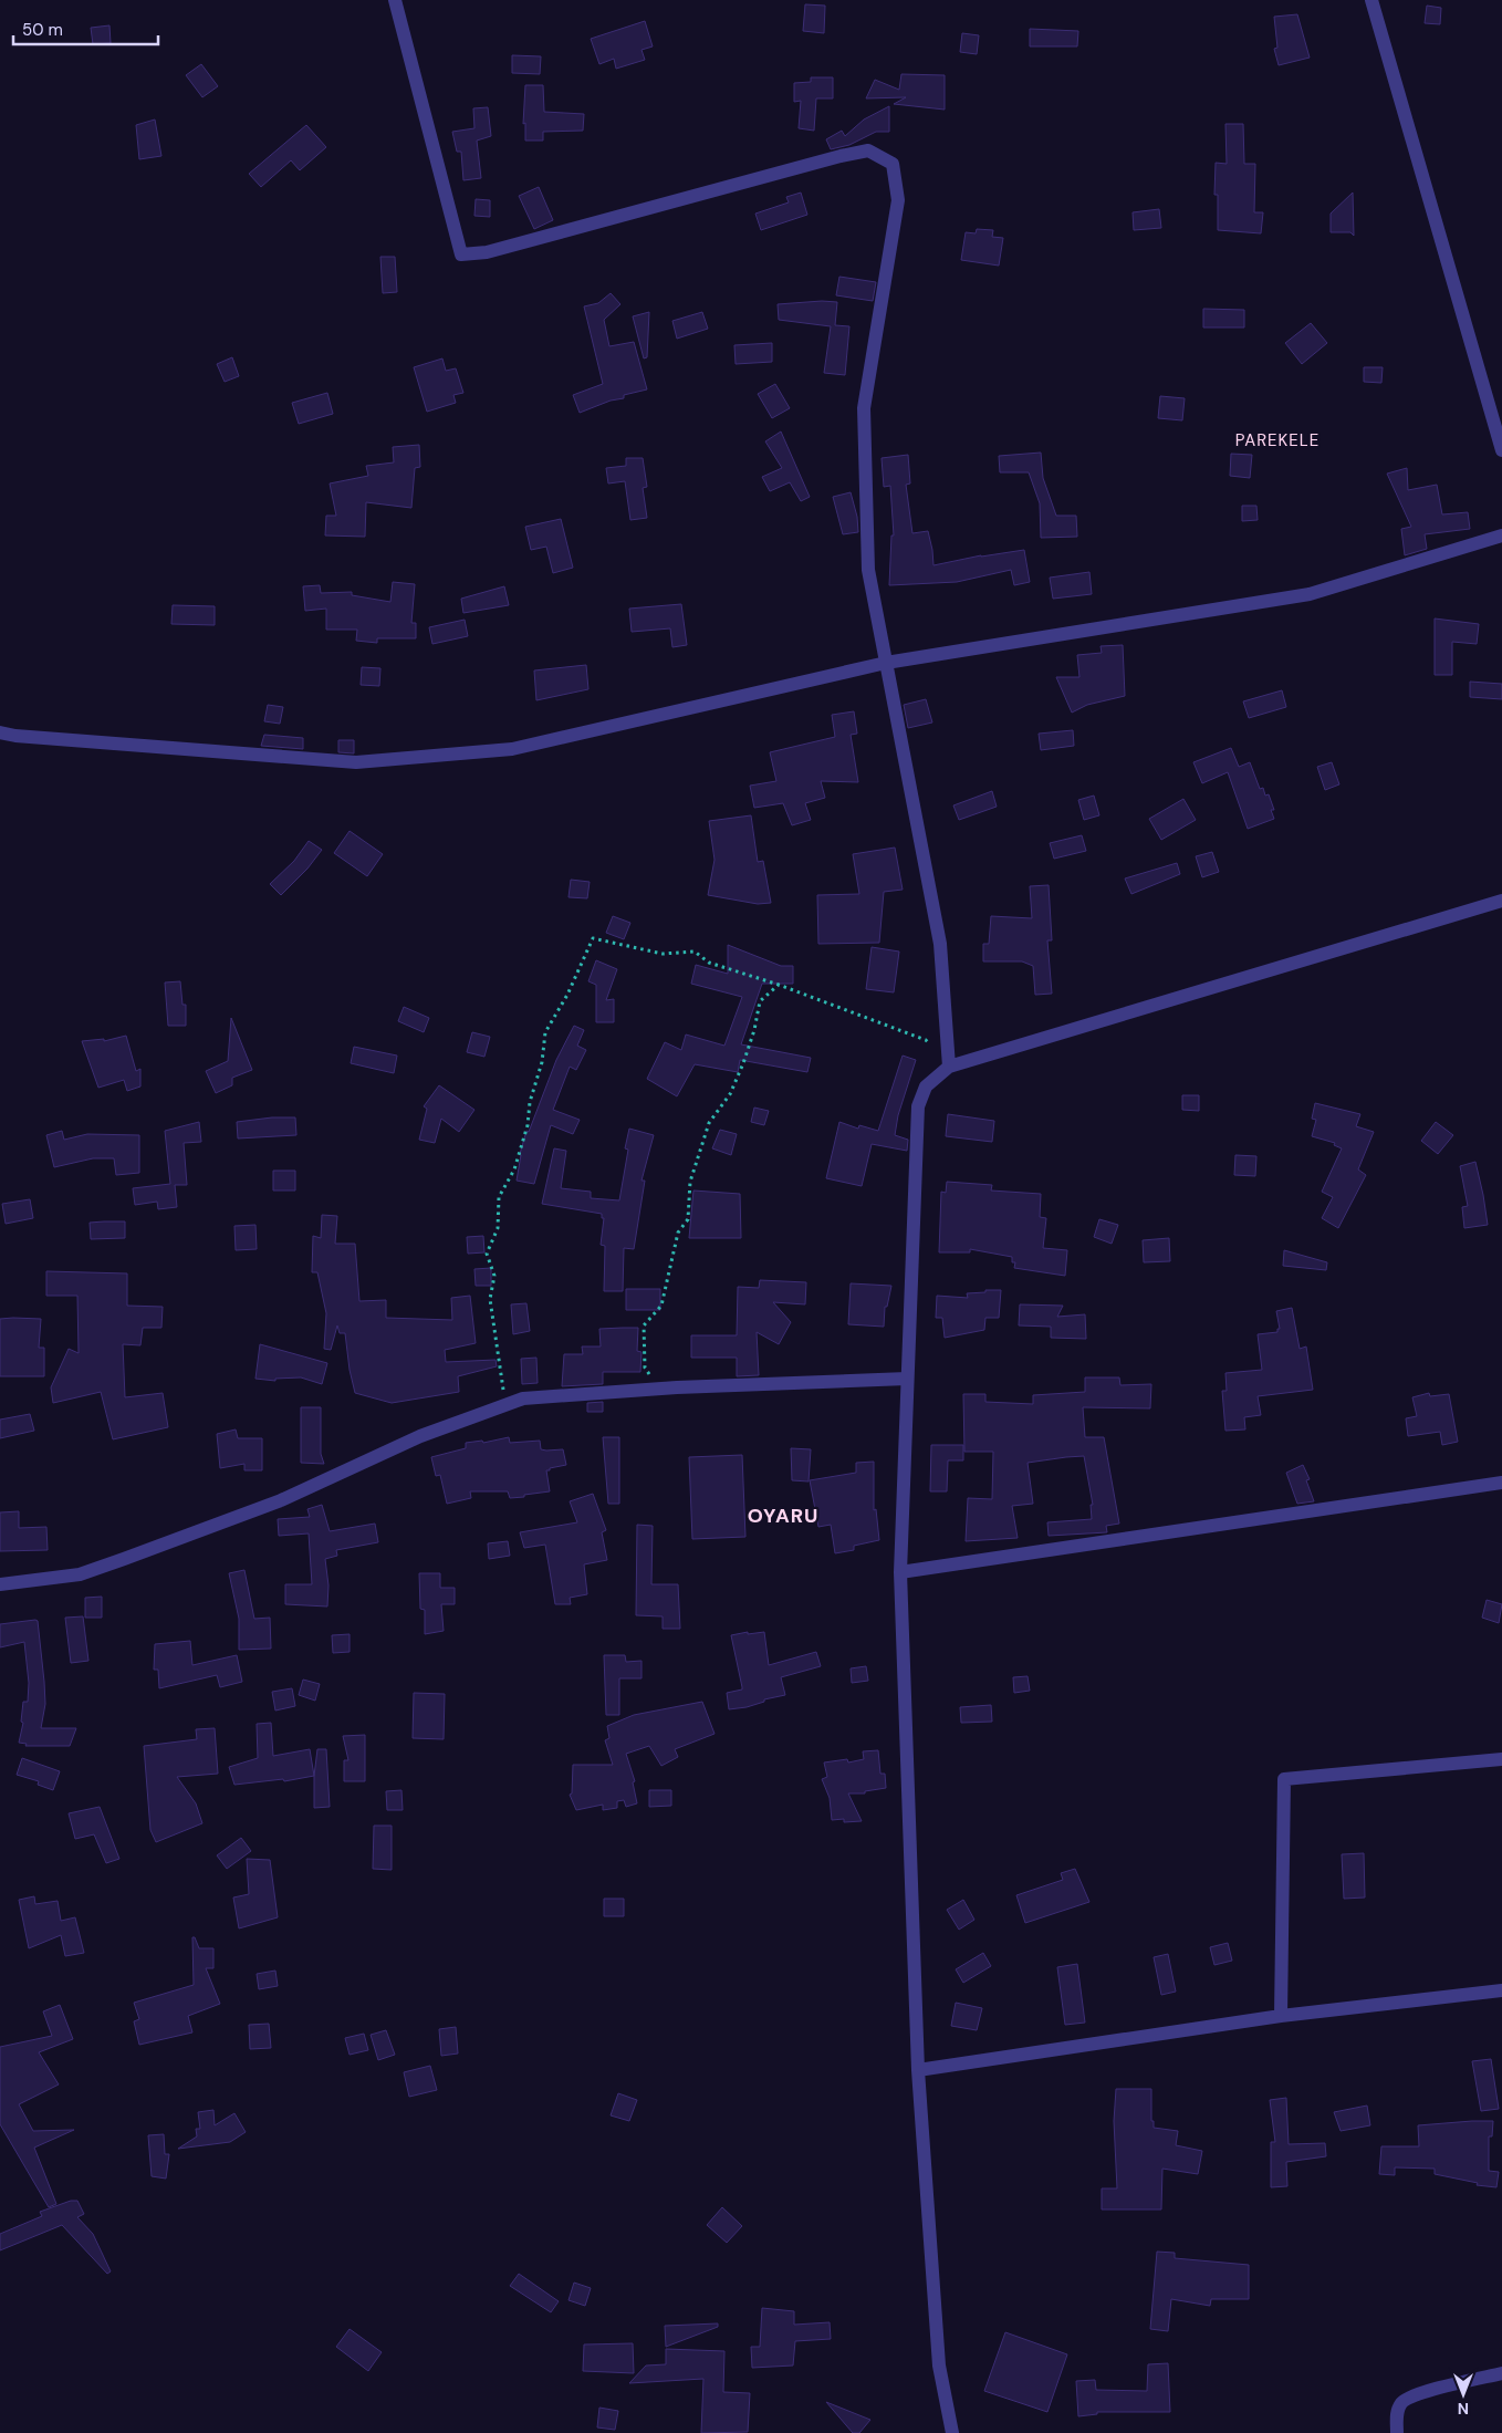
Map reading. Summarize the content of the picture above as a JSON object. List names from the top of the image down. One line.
{"districts":["PAREKELE","OYARU"],"scale_bar":"50 m","north":"bottom"}
